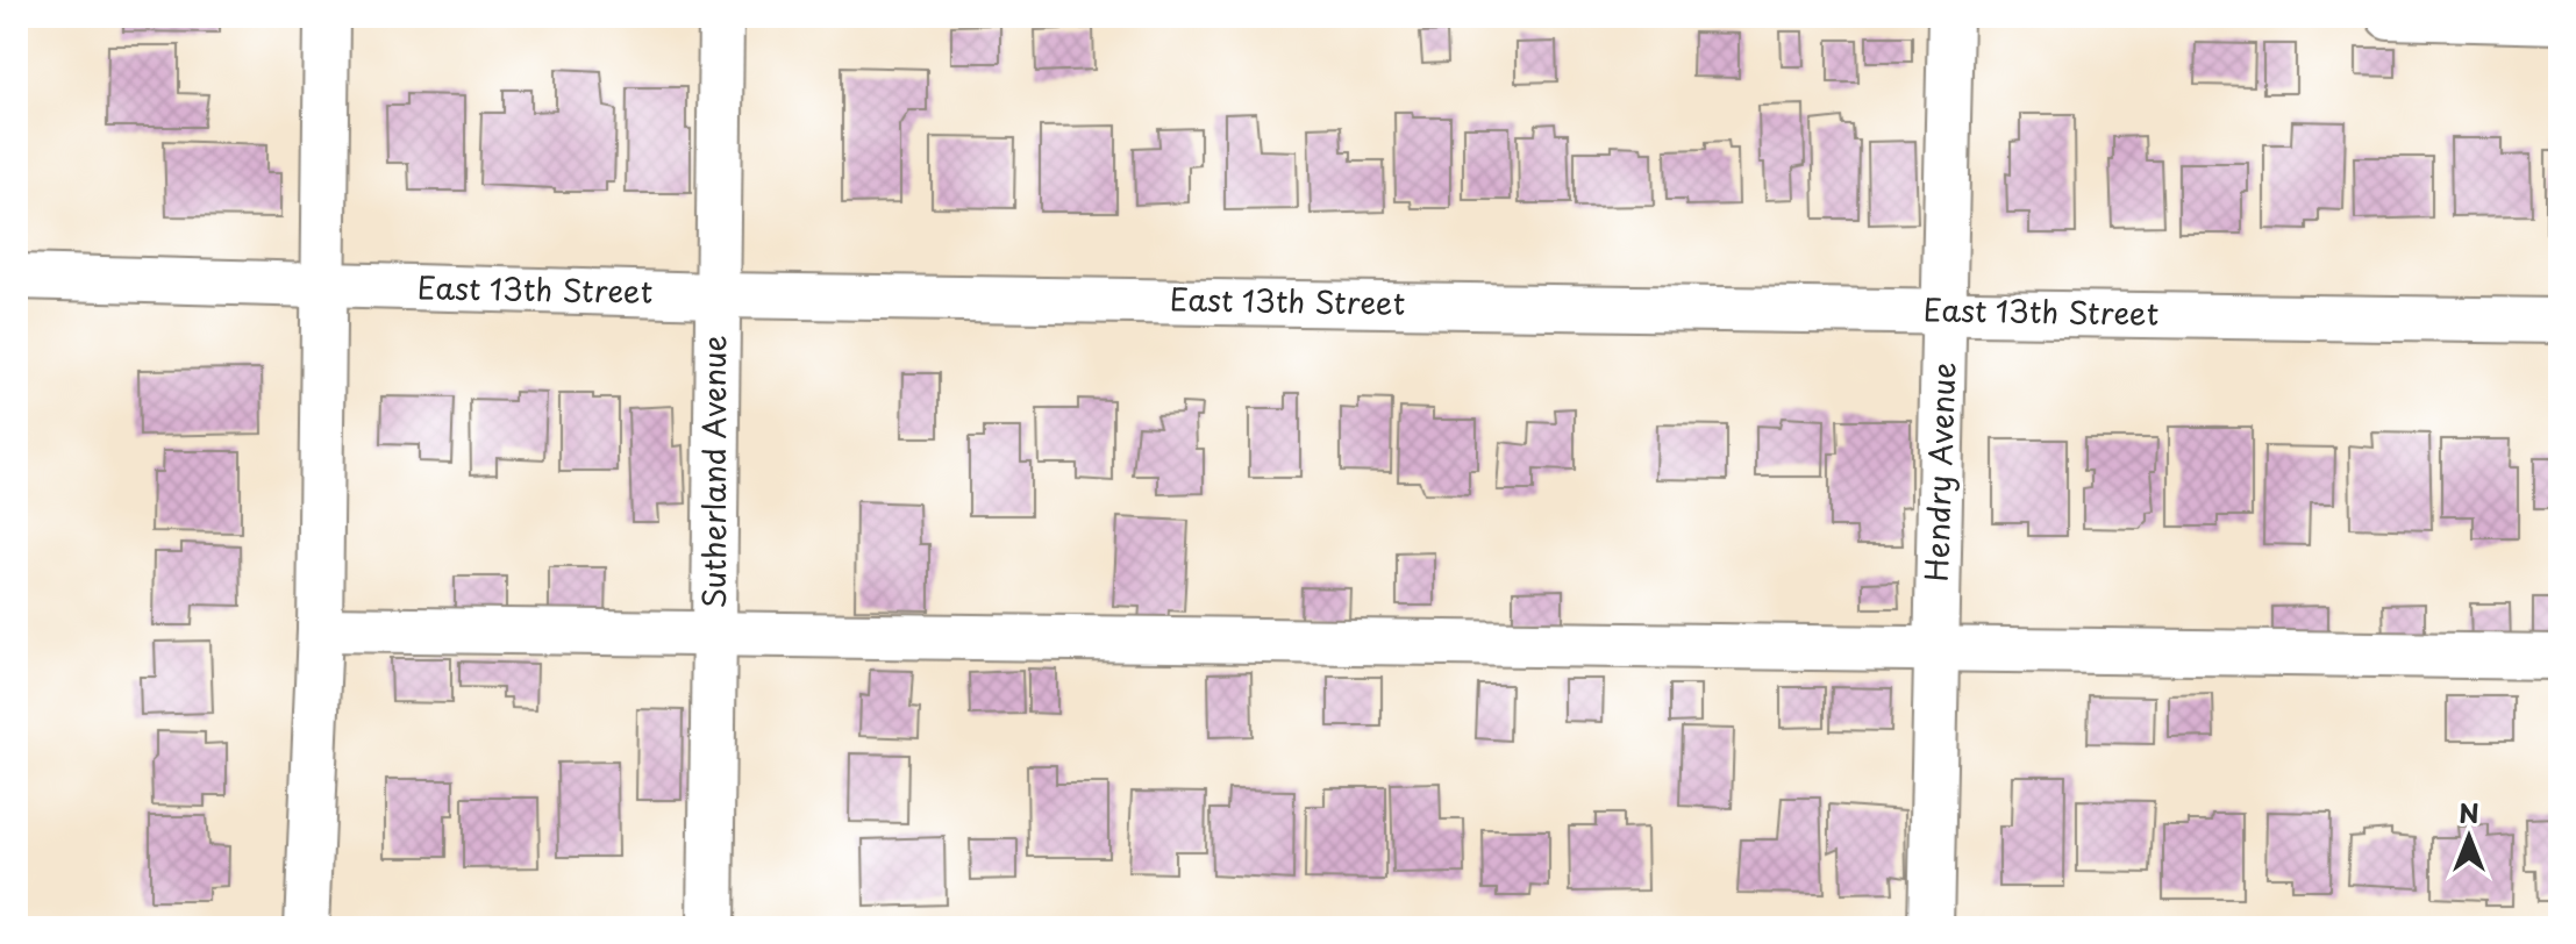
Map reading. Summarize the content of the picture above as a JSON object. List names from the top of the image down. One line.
{"streets":{"street":["East 13th Street","Sutherland Avenue","Hendry Avenue"]},"crossings":[["East 13th Street","Sutherland Avenue"],["East 13th Street","Hendry Avenue"]],"north":"top"}
